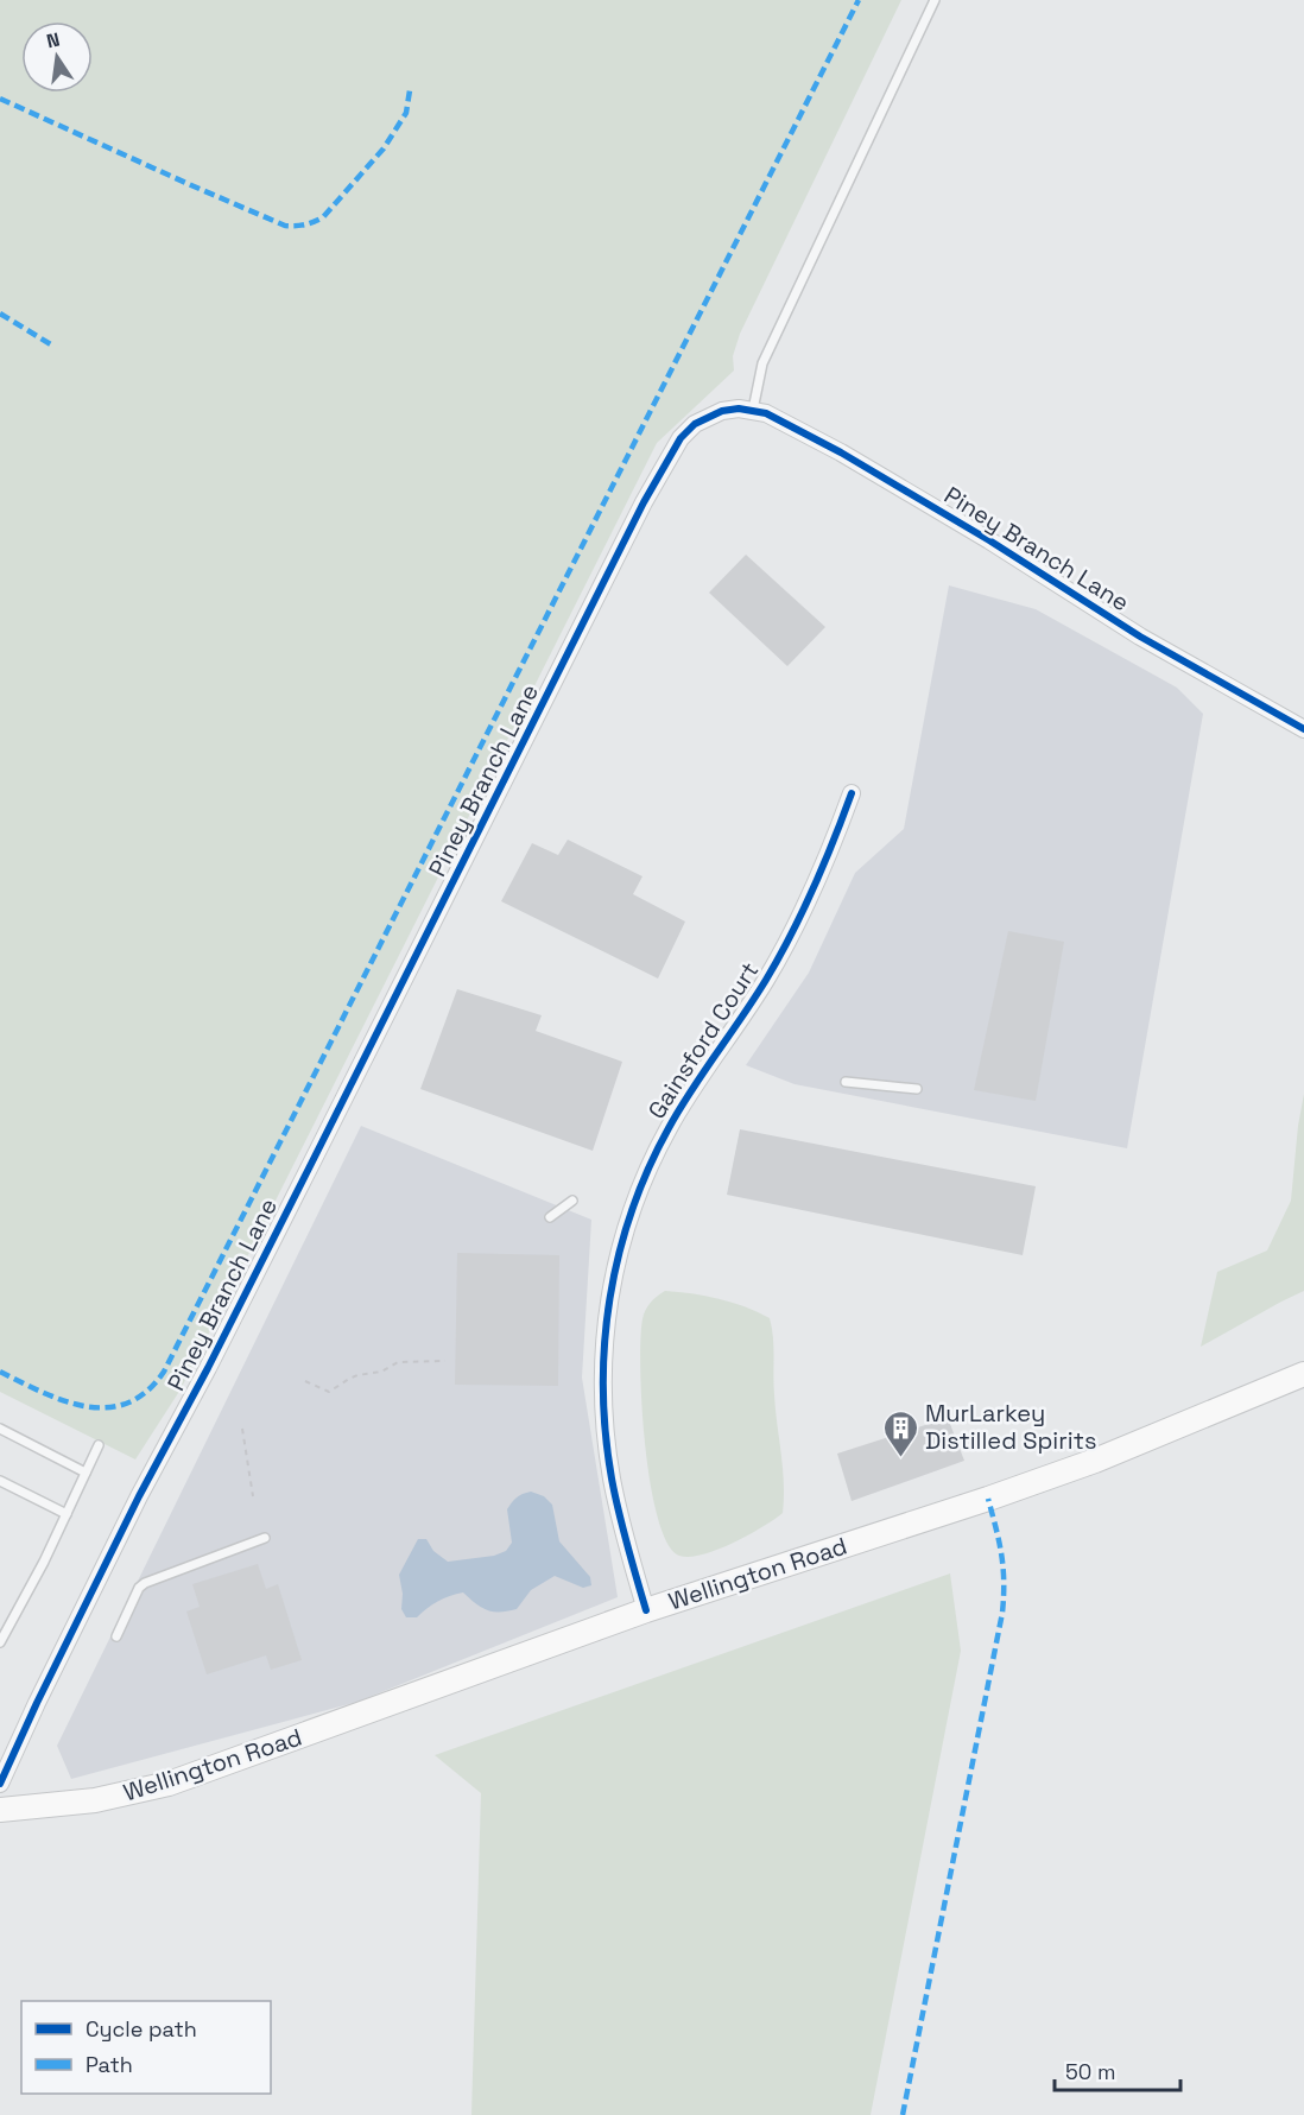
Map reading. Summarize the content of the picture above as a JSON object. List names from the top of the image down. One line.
{"streets":{"main road":["Wellington Road"],"street":["Piney Branch Lane","Gainsford Court"]},"crossings":[["Gainsford Court","Wellington Road"]],"places":{"building":["MurLarkey Distilled Spirits"]},"legend":["Cycle path","Path"],"scale_bar":"50 m","north":"top"}
